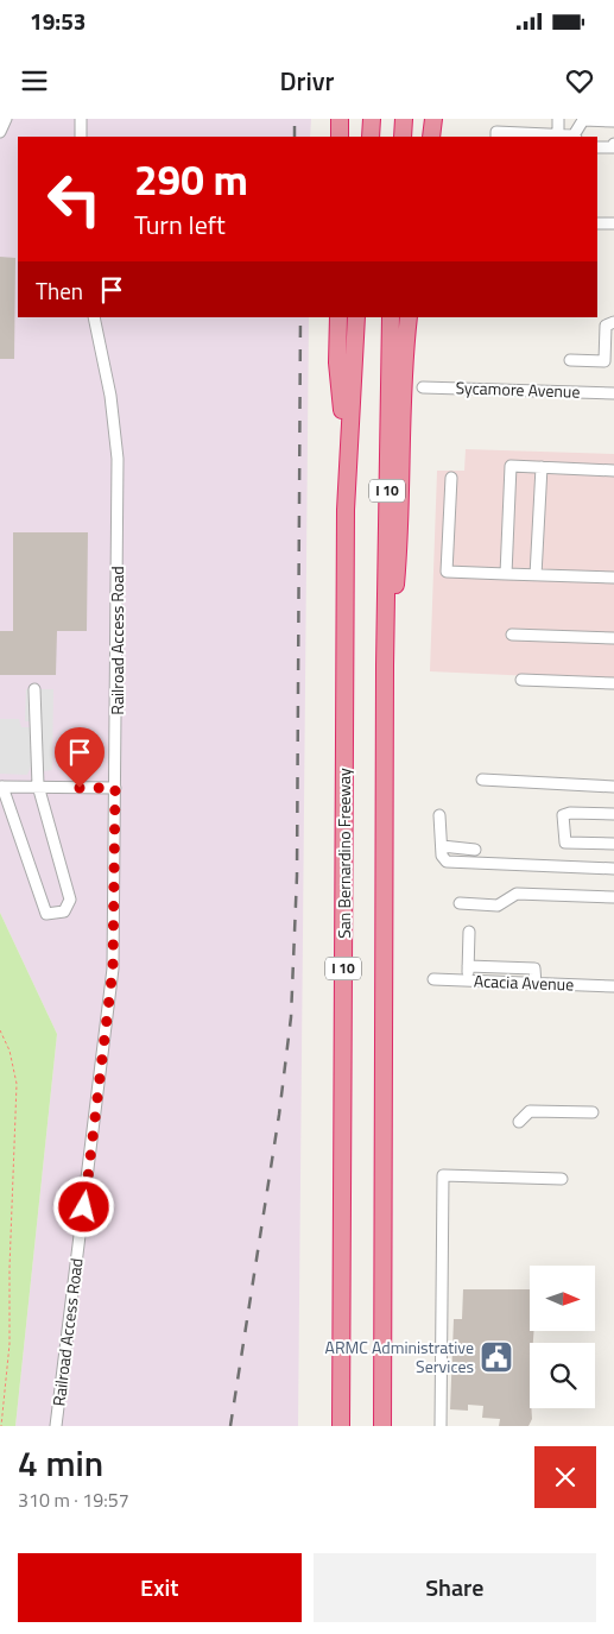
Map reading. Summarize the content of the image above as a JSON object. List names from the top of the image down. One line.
{"streets":{"highway":["I 10","San Bernardino Freeway"],"street":["Sycamore Avenue","Railroad Access Road","Acacia Avenue"]},"places":{"public building":["ARMC Administrative Services"]},"north":"right","page":{"status":"19:53","header":"Drivr","turn":["290 m","Turn left"],"then":"Then","heading":["4 min","310 m · 19:57"],"buttons":["Exit","Share"]}}
